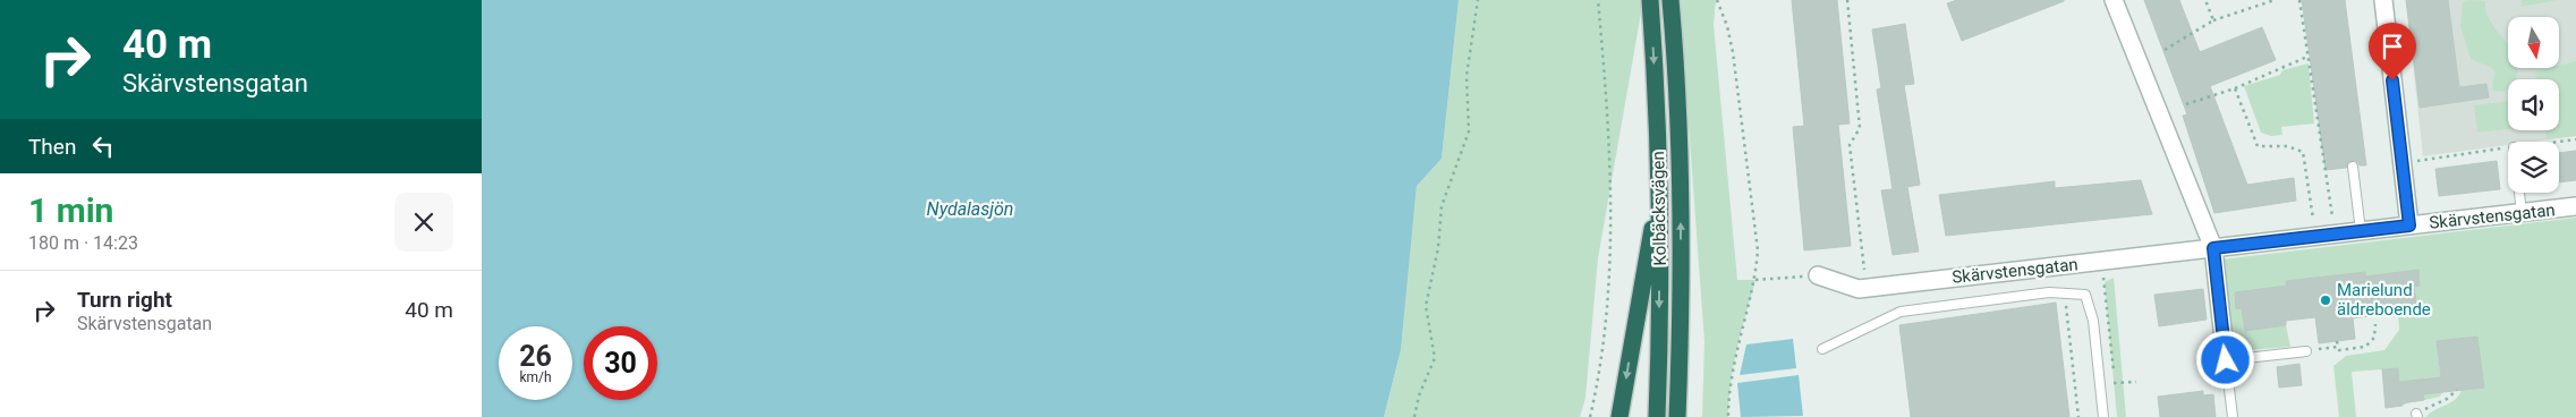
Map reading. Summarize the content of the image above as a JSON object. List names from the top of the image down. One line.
{"streets":{"highway":["Kolbäcksvägen"],"street":["Skärvstensgatan"]},"water":["Nydalasjön"],"places":["Marielund äldreboende"],"north":"bottom","page":{"turn":["40 m","Skärvstensgatan"],"then":"Then","heading":["1 min","180 m · 14:23"],"list":[{"name":"Turn right","note":"Skärvstensgatan","value":"40 m"}],"speed":"26 km/h","limit":"30"}}
